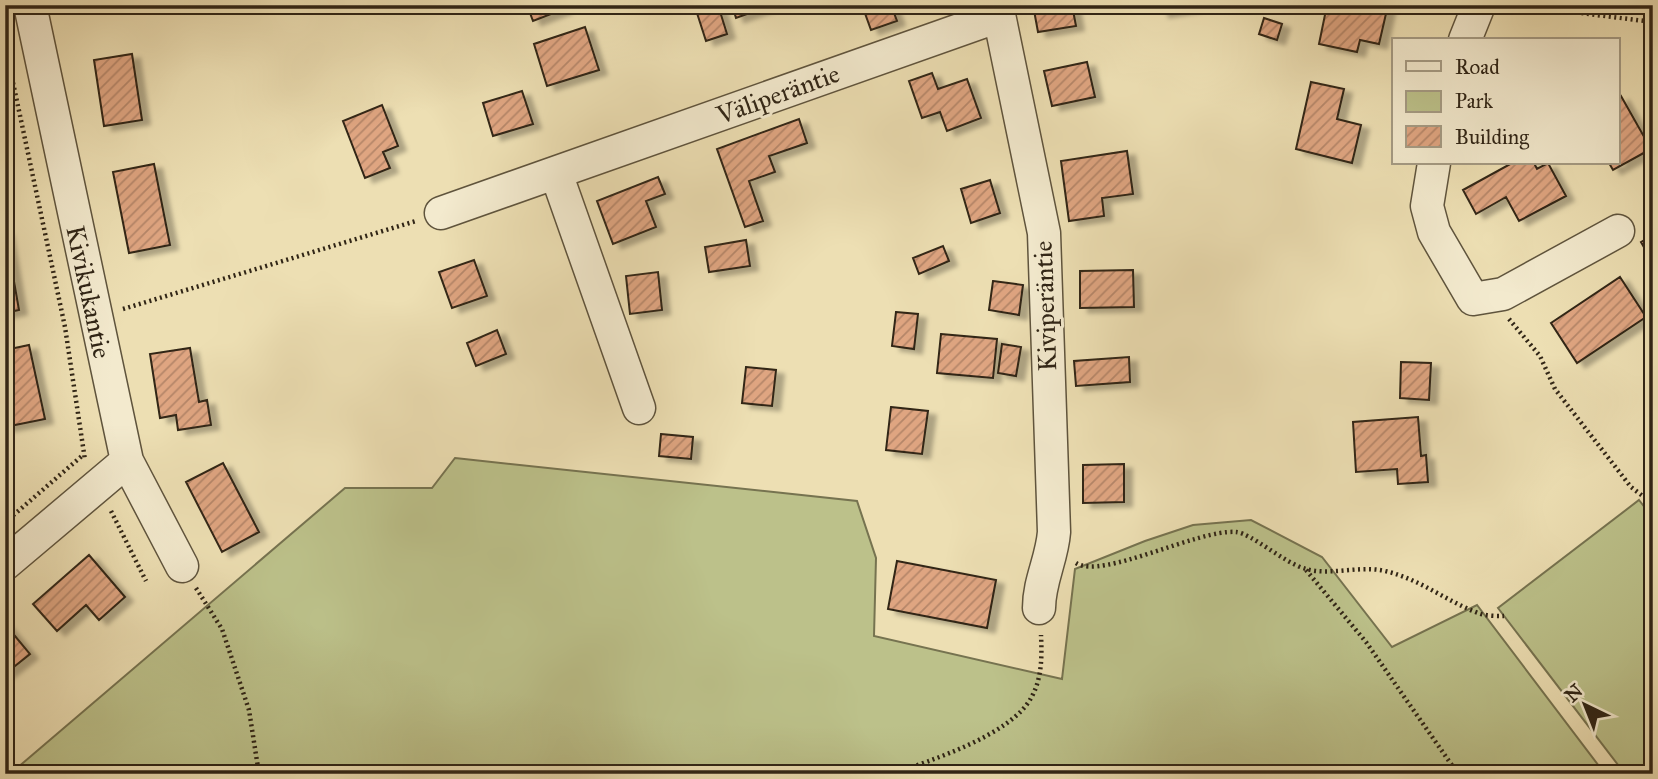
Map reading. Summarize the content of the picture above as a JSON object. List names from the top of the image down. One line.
{"streets":{"street":["Väliperäntie","Kivikukantie","Kiviperäntie"]},"crossings":[["Väliperäntie","Kiviperäntie"]],"legend":["Road","Park","Building"],"north":"top left"}
